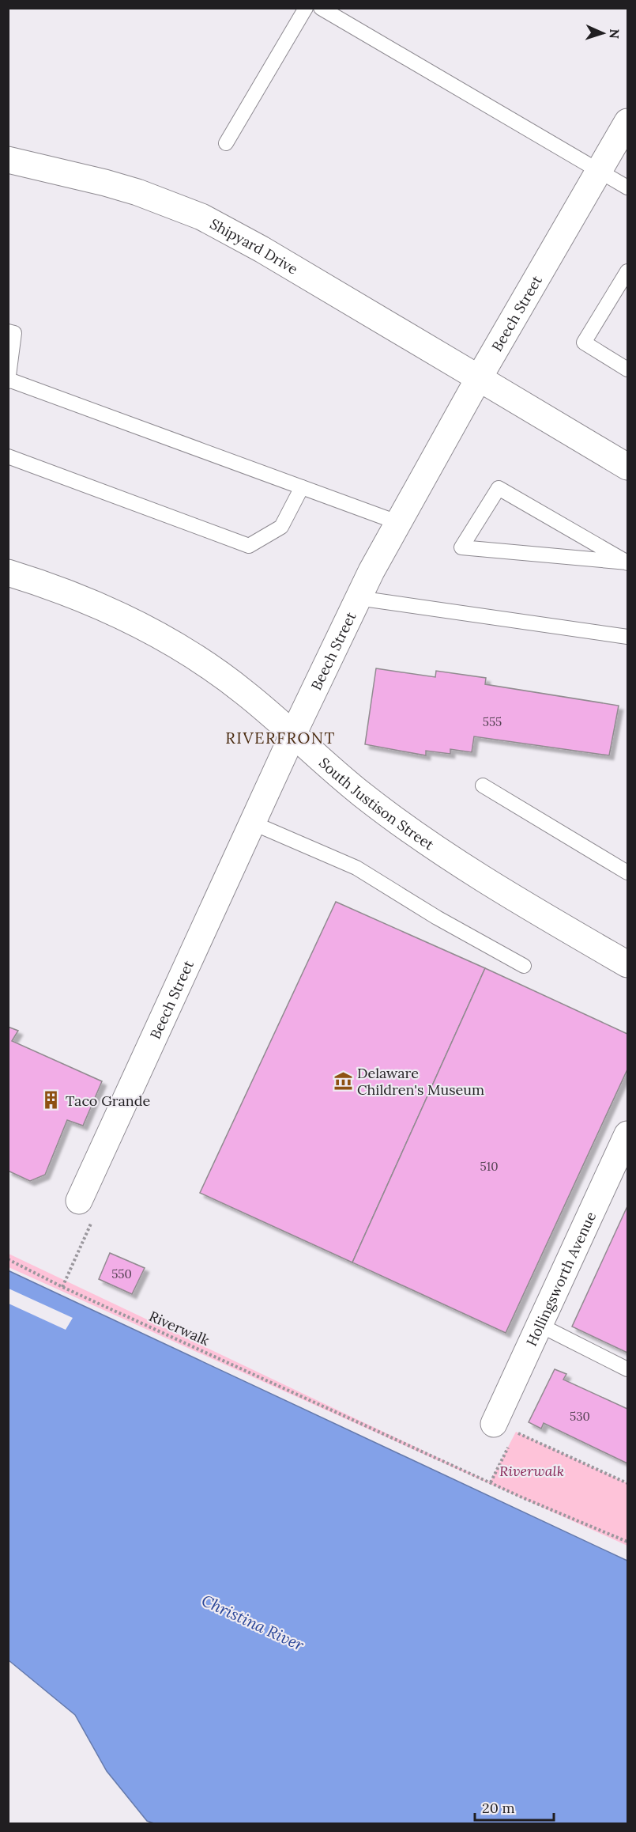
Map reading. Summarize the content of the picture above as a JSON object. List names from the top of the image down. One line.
{"streets":{"street":["Shipyard Drive","Beech Street","South Justison Street","Hollingsworth Avenue"],"path":["Riverwalk"]},"crossings":[["Shipyard Drive","Beech Street"],["Beech Street","South Justison Street"]],"districts":["RIVERFRONT"],"water":["Christina River"],"parks":["Riverwalk"],"places":{"museum":["Delaware Children's Museum"],"building":["Taco Grande"]},"house_numbers":["555","510","550","530"],"scale_bar":"20 m","north":"right"}
